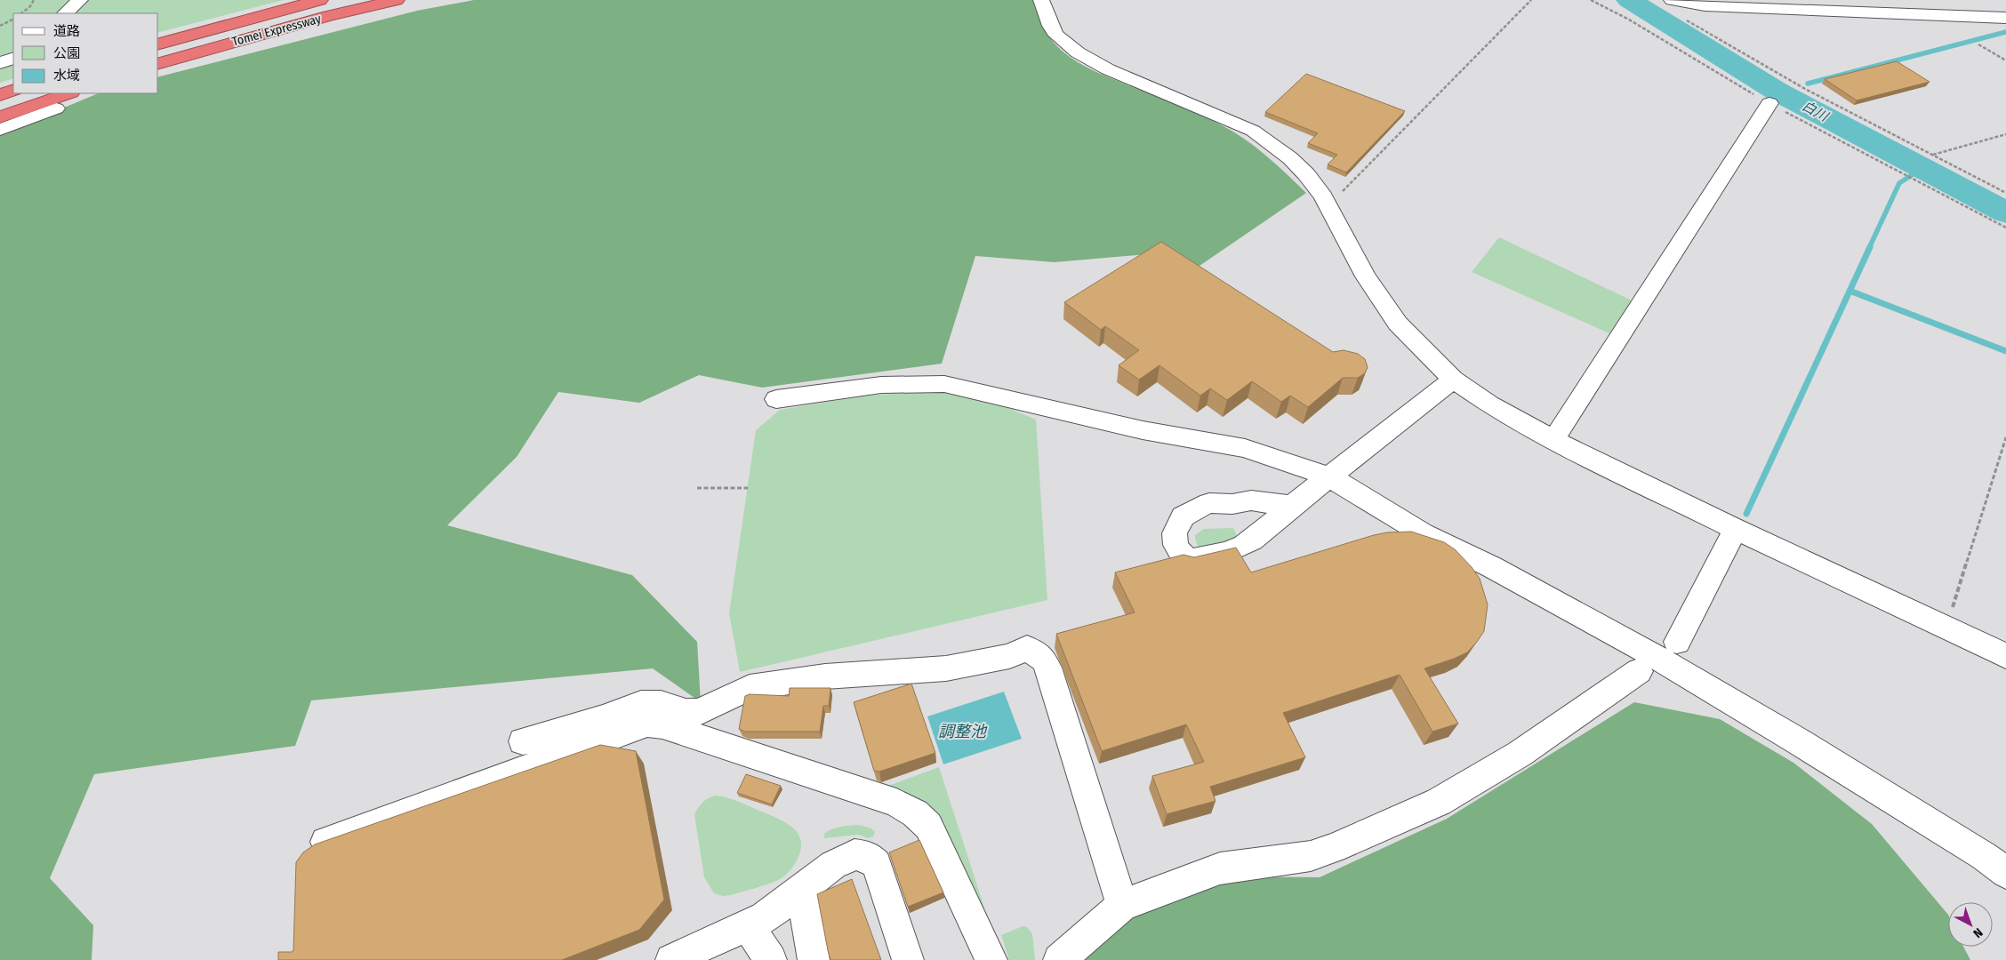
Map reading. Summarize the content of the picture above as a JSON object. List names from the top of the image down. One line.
{"streets":{"highway":["Tomei Expressway"]},"water":["白川","調整池"],"legend":["道路","公園","水域"],"north":"bottom right"}
